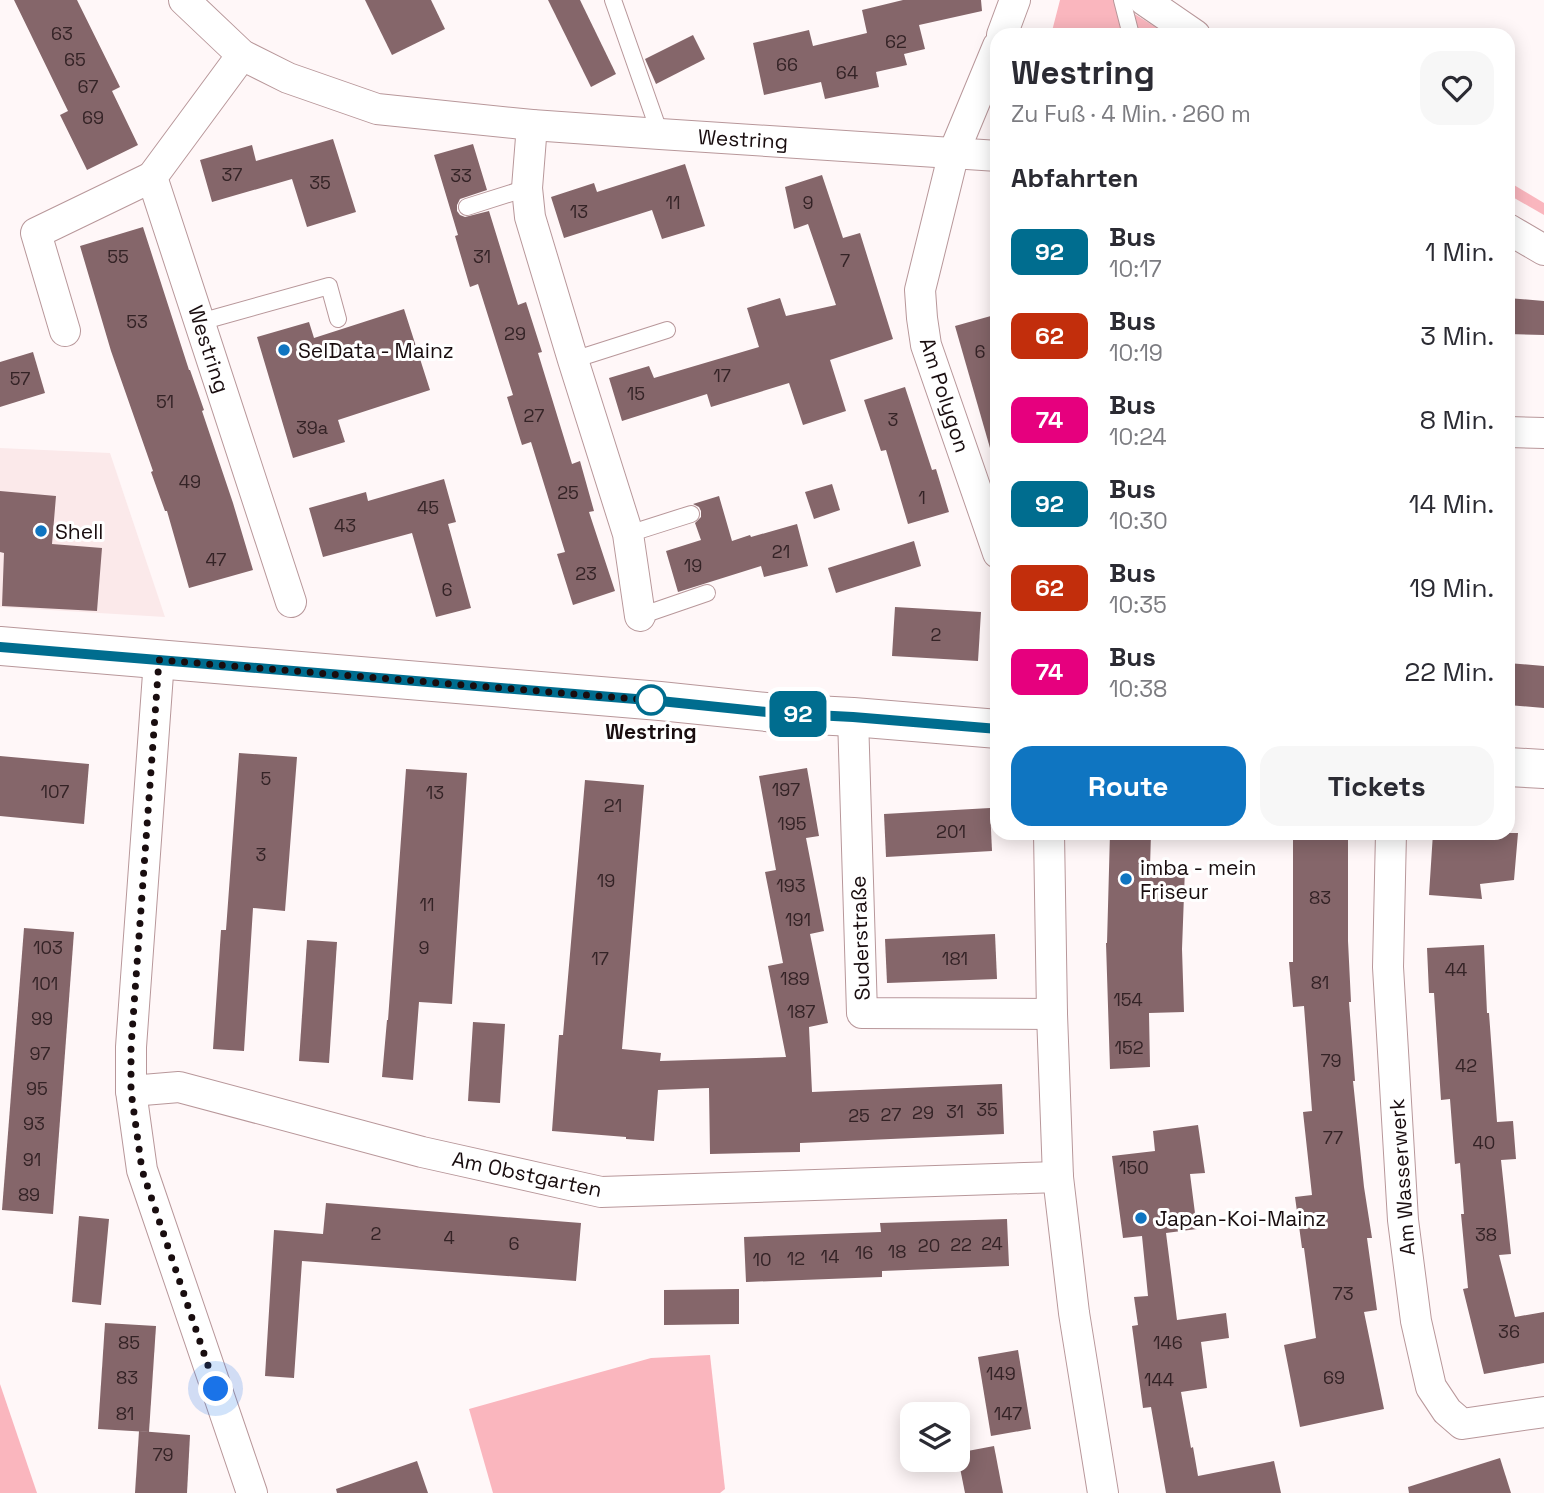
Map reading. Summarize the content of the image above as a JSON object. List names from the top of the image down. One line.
{"streets":{"street":["Westring","Am Polygon","Suderstraße","Am Obstgarten","Am Wasserwerk"]},"crossings":[["Westring","Am Polygon"]],"places":["SelData - Mainz","Shell","Westring","imba - mein Friseur","Japan-Koi-Mainz"],"lines":["bus line 92"],"house_numbers":["63","62","65","66","64","67","69","37","33","35","11","9","13","55","31","7","53","29","6","17","57","15","51","27","3","39a","49","25","1","45","43","21","47","19","23","6","2","5","197","107","13","21","195","201","3","19","193","83","11","191","103","9","17","181","44","189","81","101","154","187","99","152","97","79","42","95","35","31","29","27","25","93","77","40","91","150","89","2","38","4","6","24","22","20","18","16","14","12","10","73","36","85","146","149","83","69","144","81","147","79"],"page":{"on_map":"92","heading":[["Westring","Zu Fuß · 4 Min. · 260 m"],"Abfahrten"],"list":[{"mark":"92","name":"Bus","note":"10:17","value":"1 Min."},{"mark":"62","name":"Bus","note":"10:19","value":"3 Min."},{"mark":"74","name":"Bus","note":"10:24","value":"8 Min."},{"mark":"92","name":"Bus","note":"10:30","value":"14 Min."},{"mark":"62","name":"Bus","note":"10:35","value":"19 Min."},{"mark":"74","name":"Bus","note":"10:38","value":"22 Min."}],"buttons":["Route","Tickets"]}}
